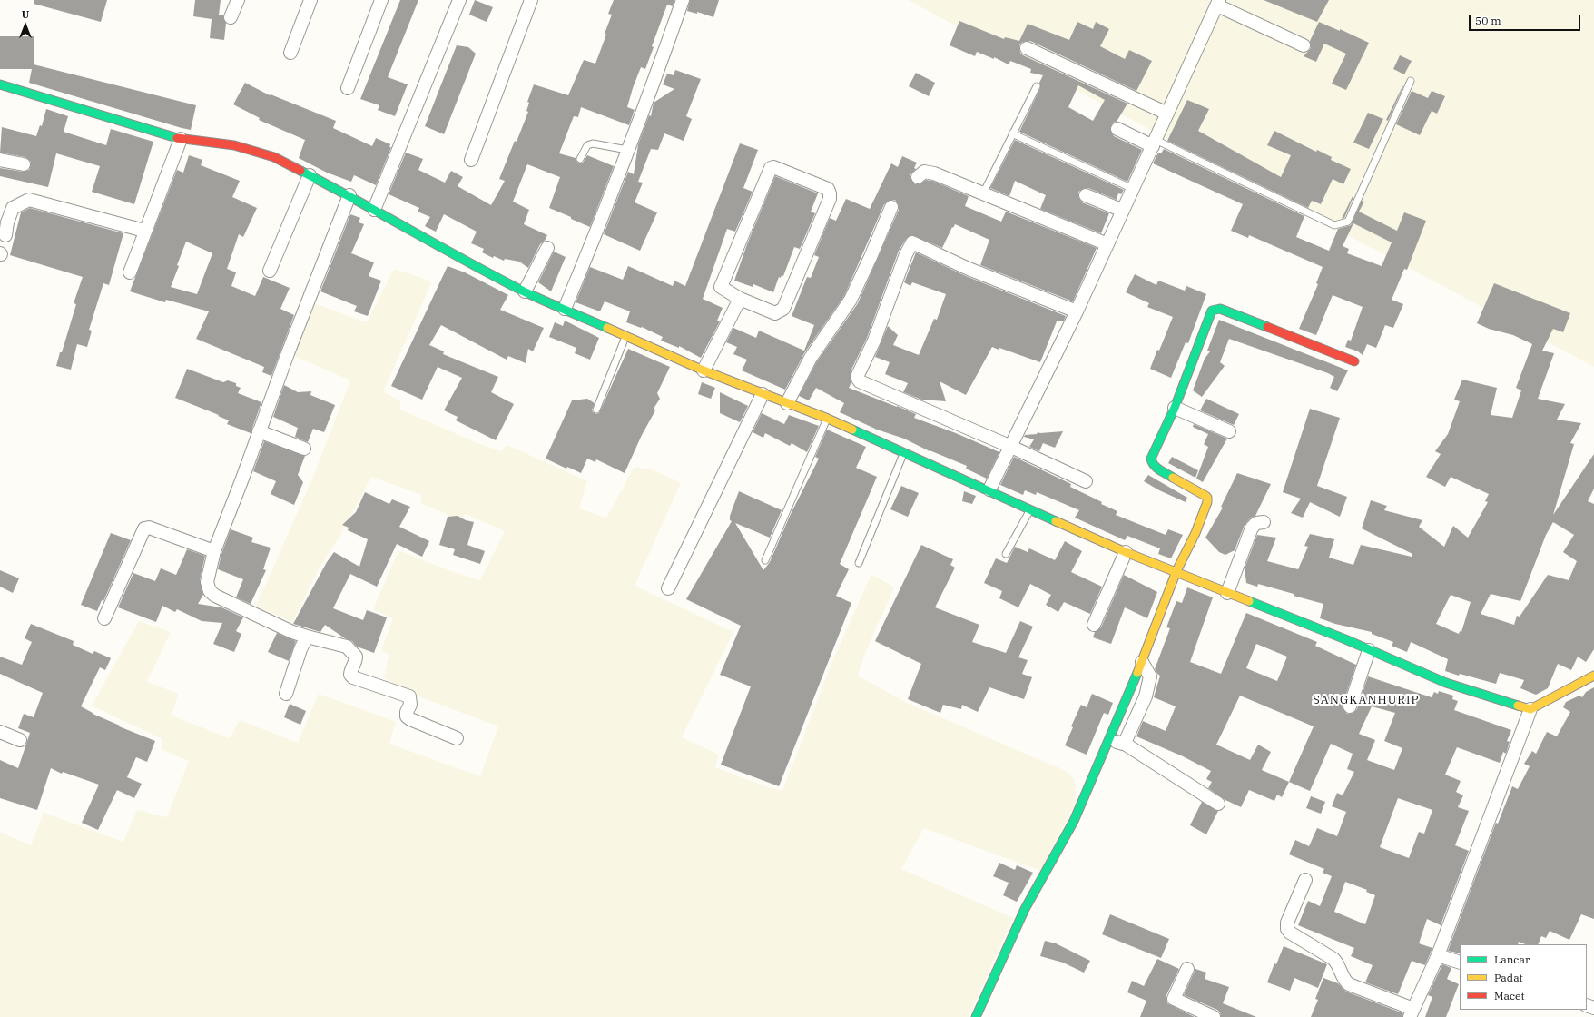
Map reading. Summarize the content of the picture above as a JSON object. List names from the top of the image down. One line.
{"districts":["SANGKANHURIP"],"legend":["Lancar","Padat","Macet"],"scale_bar":"50 m","north":"top"}
